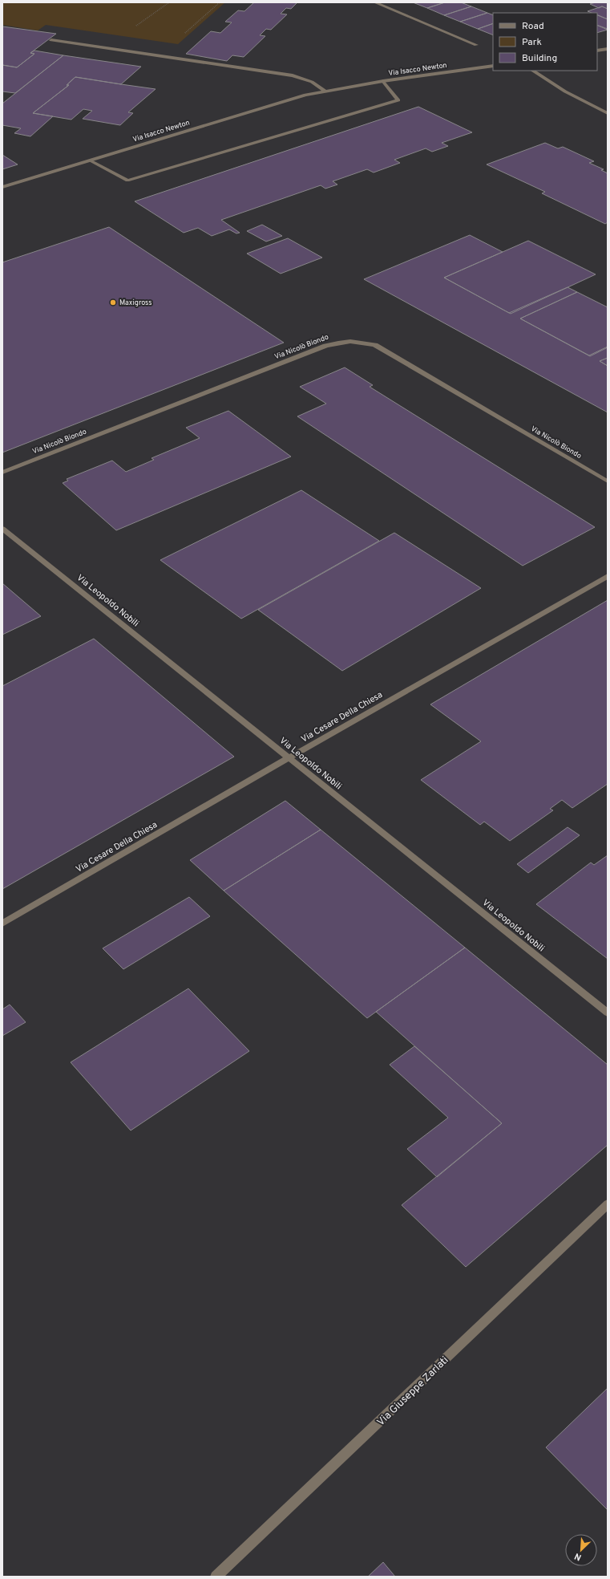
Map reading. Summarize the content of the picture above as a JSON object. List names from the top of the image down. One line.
{"streets":{"street":["Via Isacco Newton","Via Nicolò Biondo","Via Leopoldo Nobili","Via Cesare Della Chiesa","Via Giuseppe Zarlati"]},"crossings":[["Via Leopoldo Nobili","Via Cesare Della Chiesa"]],"places":["Maxigross"],"legend":["Road","Park","Building"],"north":"bottom left"}
